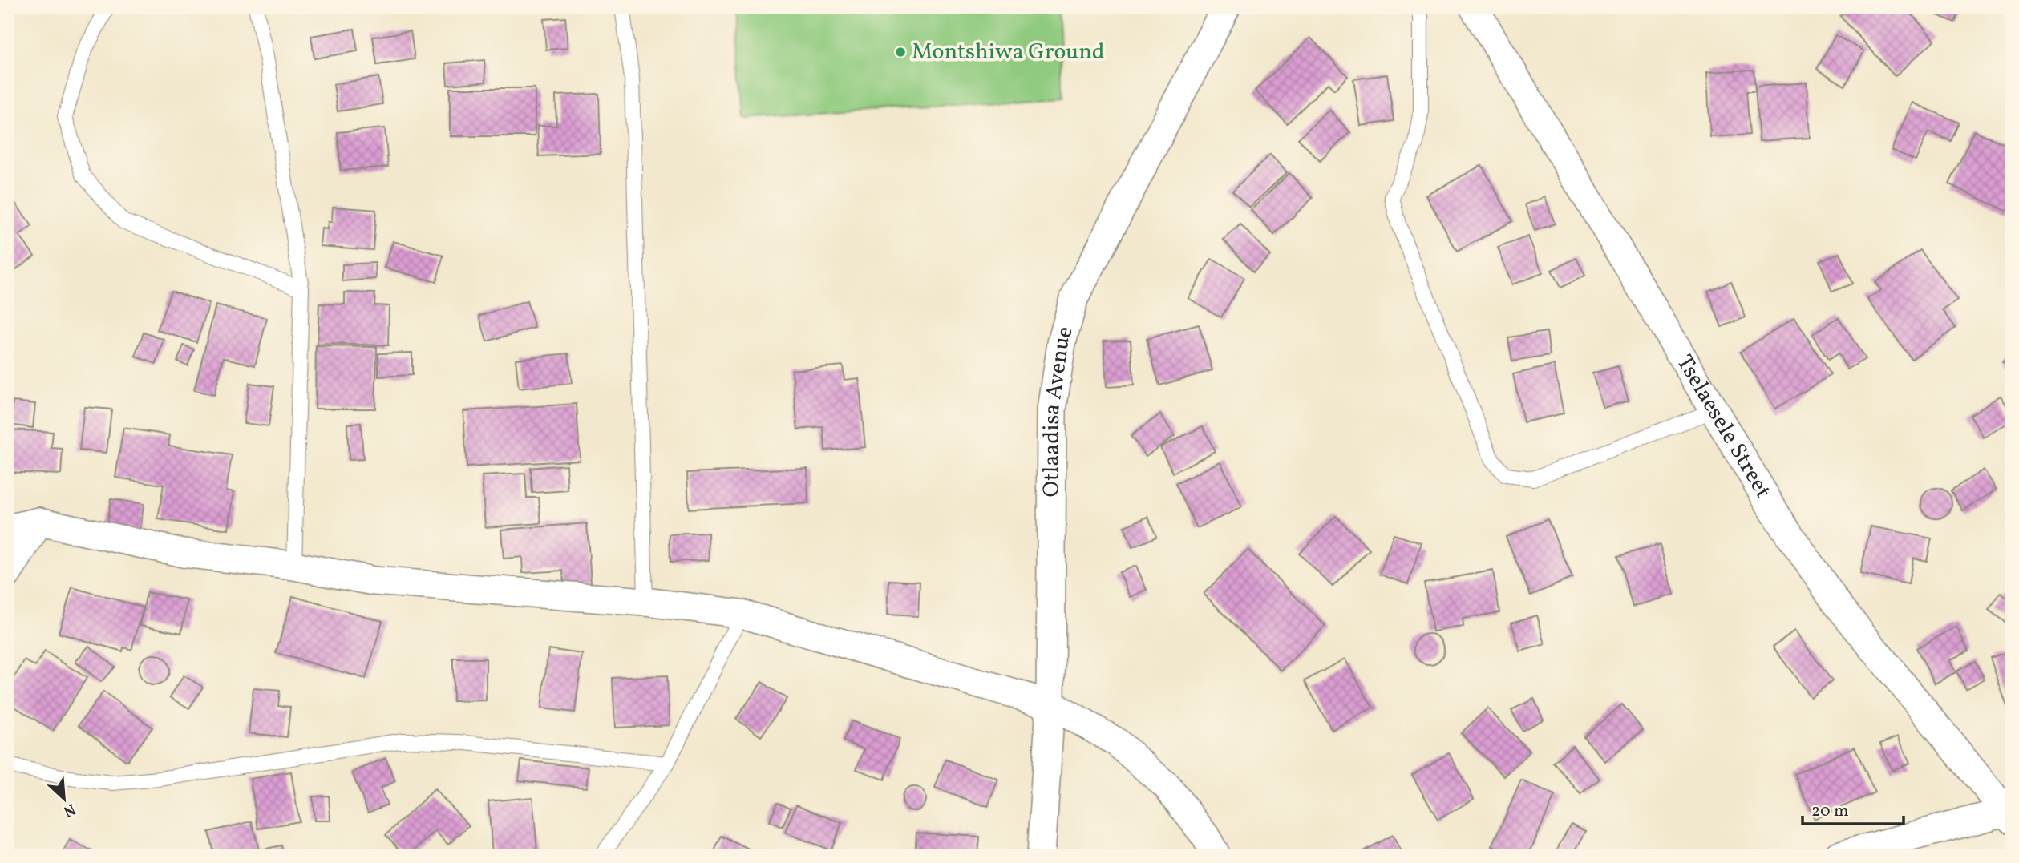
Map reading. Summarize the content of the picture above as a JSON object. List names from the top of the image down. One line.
{"streets":{"street":["Otlaadisa Avenue","Tselaesele Street"]},"places":["Montshiwa Ground"],"scale_bar":"20 m","north":"bottom right"}
